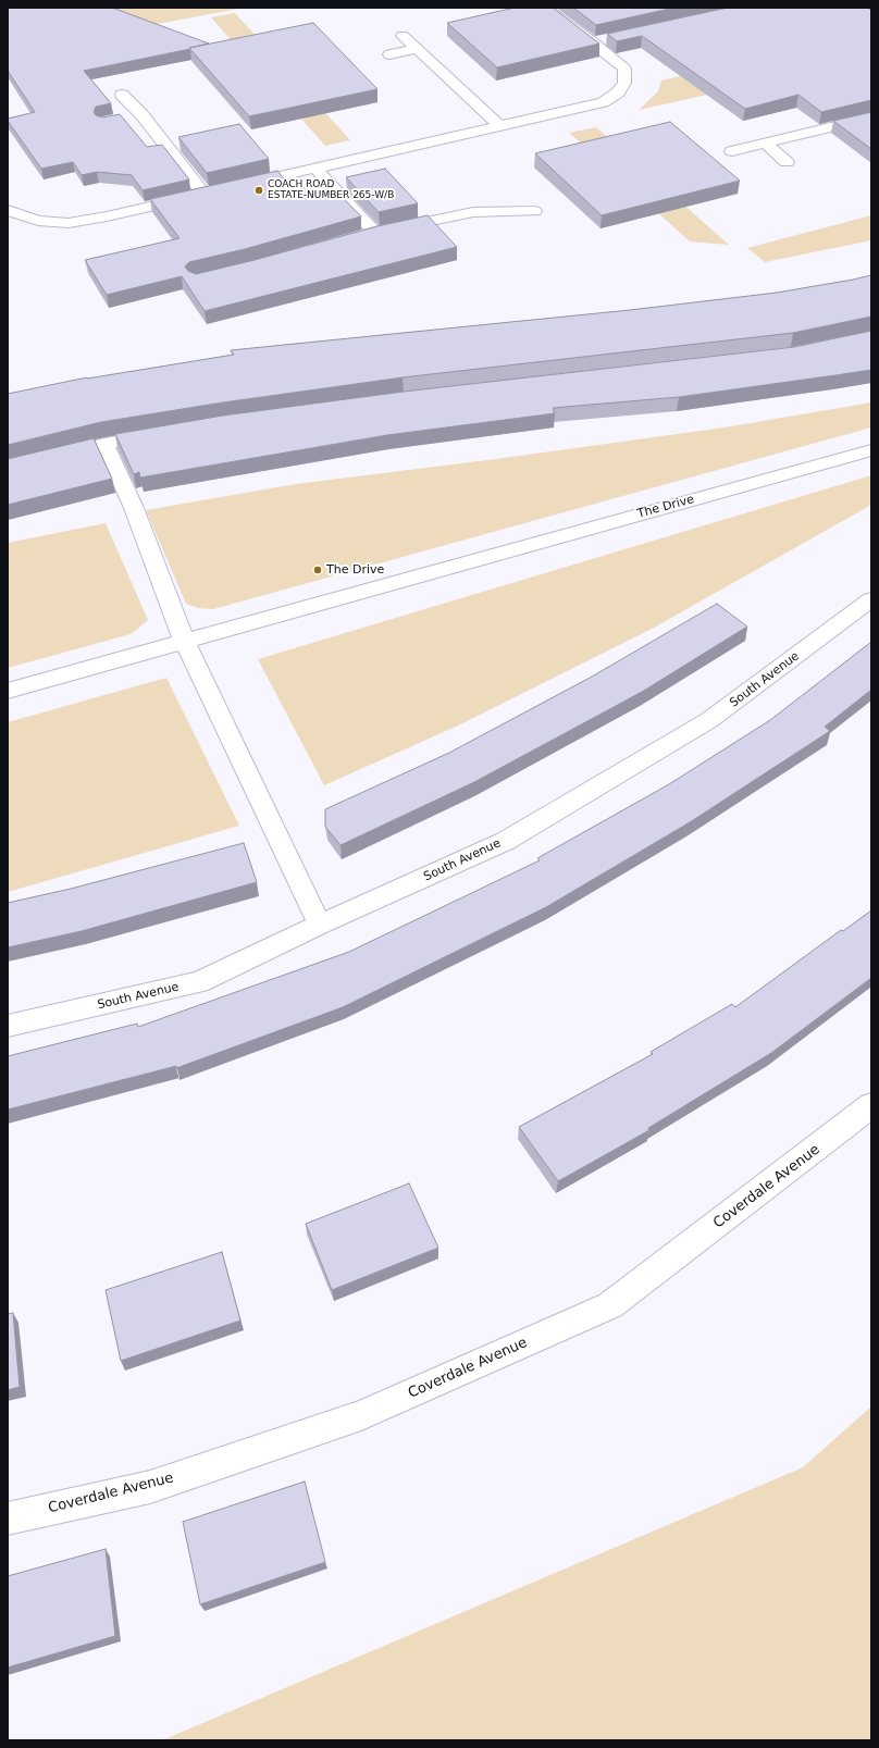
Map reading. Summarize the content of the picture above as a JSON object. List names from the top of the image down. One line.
{"streets":{"street":["The Drive","South Avenue","Coverdale Avenue"]},"places":["COACH ROAD ESTATE-NUMBER 265-W/B","The Drive"]}
